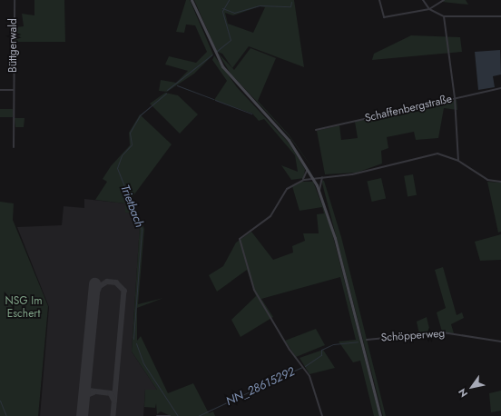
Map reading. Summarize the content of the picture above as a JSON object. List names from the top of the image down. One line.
{"streets":{"street":["Büttgerwald","Schaffenbergstraße","Schöpperweg"]},"water":["Trietbach","NN_28615292"],"parks":["NSG Im Eschert"],"north":"bottom left"}
